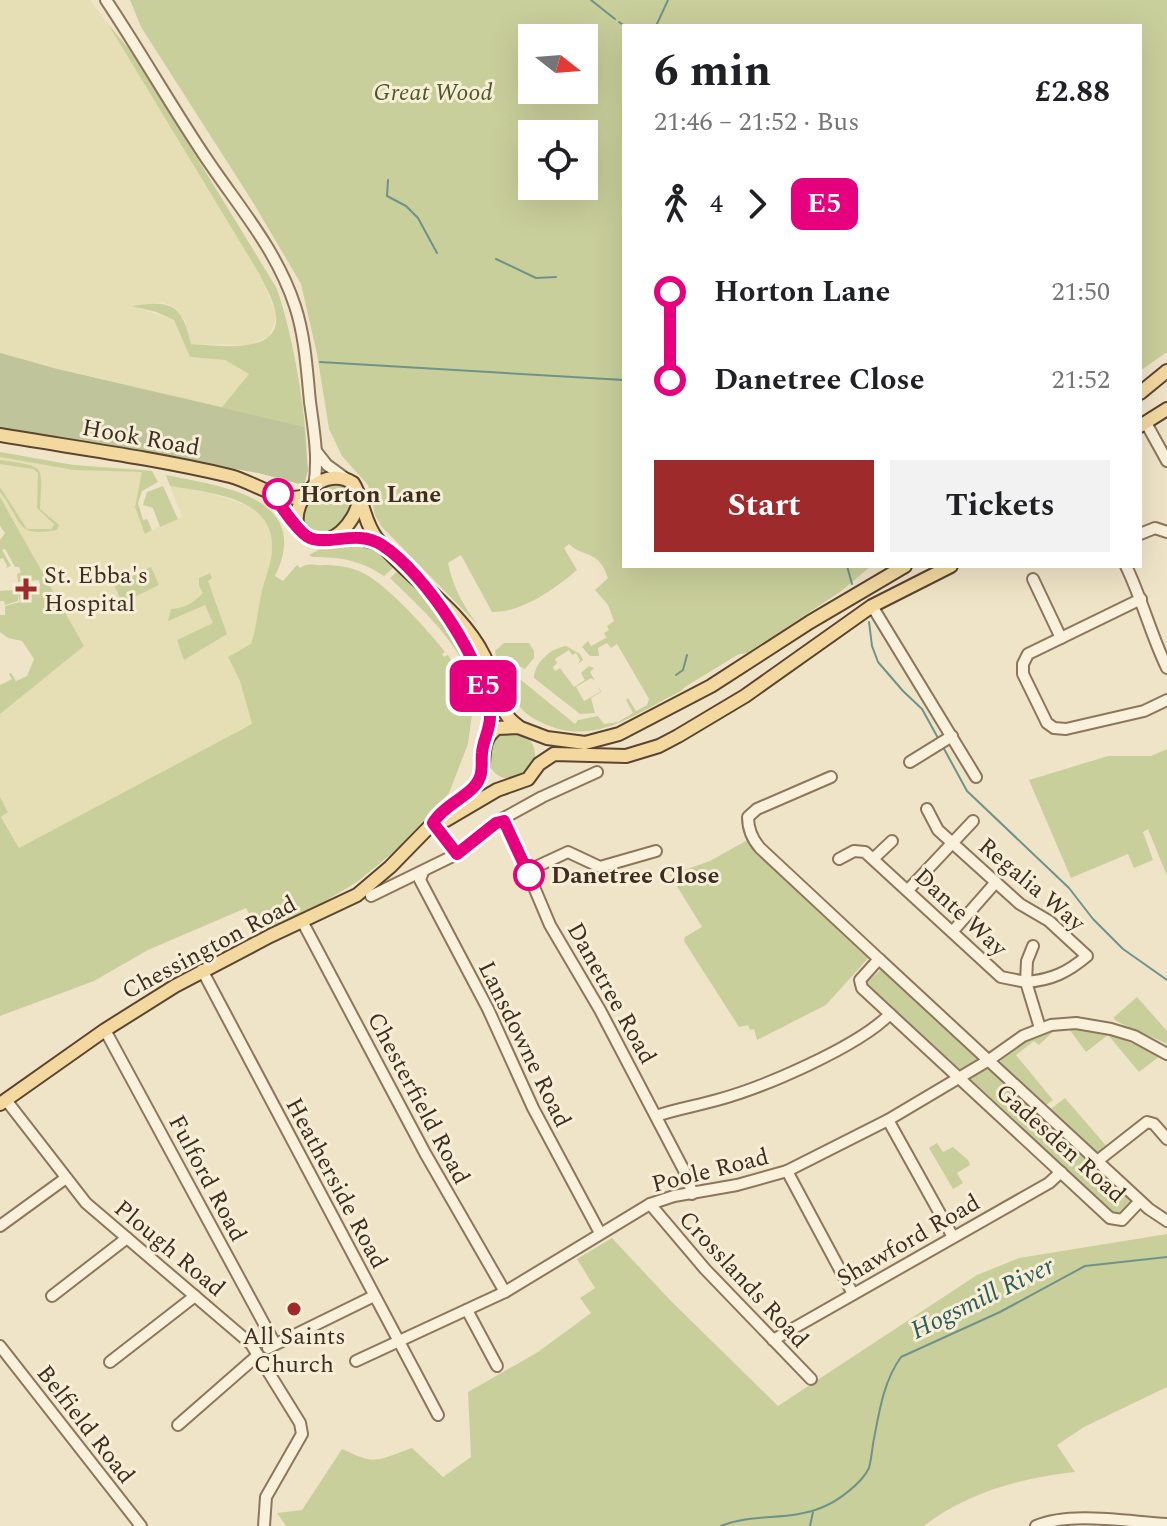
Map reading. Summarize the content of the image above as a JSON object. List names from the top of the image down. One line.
{"streets":{"main road":["Hook Road","Chessington Road"],"street":["Regalia Way","Dante Way","Danetree Road","Lansdowne Road","Chesterfield Road","Gadesden Road","Poole Road","Fulford Road","Heatherside Road","Shawford Road","Plough Road","Crosslands Road","Belfield Road"]},"crossings":[["Regalia Way","Dante Way"],["Chessington Road","Chesterfield Road"],["Chessington Road","Fulford Road"],["Chessington Road","Heatherside Road"],["Chessington Road","Plough Road"],["Danetree Road","Poole Road"],["Lansdowne Road","Poole Road"],["Chesterfield Road","Poole Road"],["Gadesden Road","Poole Road"],["Gadesden Road","Shawford Road"],["Poole Road","Heatherside Road"],["Poole Road","Crosslands Road"],["Fulford Road","Heatherside Road"],["Shawford Road","Crosslands Road"]],"water":["Hogsmill River"],"parks":["Great Wood"],"places":{"other":["Horton Lane","Danetree Close","All Saints Church"],"health":["St. Ebba's Hospital"]},"lines":["bus line E5"],"north":"right","page":{"on_map":"E5","heading":["6 min","21:46 – 21:52 · Bus","£2.88"],"legs":["4","E5"],"list":[{"name":"Horton Lane","value":"21:50"},{"name":"Danetree Close","value":"21:52"}],"buttons":["Start","Tickets"]}}
